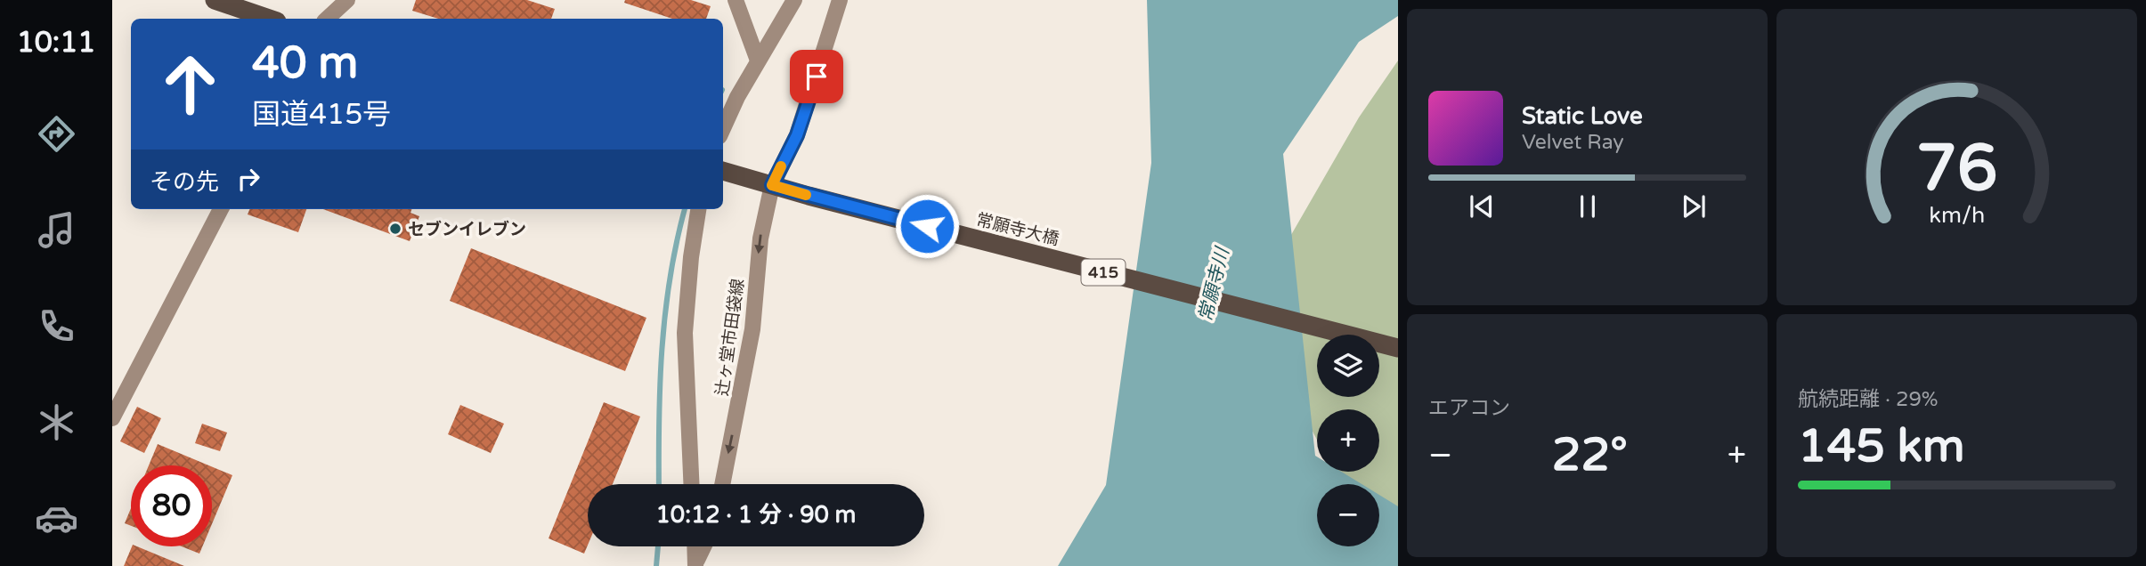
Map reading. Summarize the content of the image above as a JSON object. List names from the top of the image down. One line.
{"streets":{"highway":["常願寺大橋","415"],"main road":["辻ヶ堂市田袋線"]},"crossings":[["常願寺大橋","415"],["常願寺大橋","辻ヶ堂市田袋線"],["415","辻ヶ堂市田袋線"]],"water":["常願寺川"],"places":["セブンイレブン"],"page":{"tabs":"10:11","turn":["40 m","国道415号"],"song":["Static Love","Velvet Ray"],"then":"その先","tile":["エアコン",["航続距離 · 29%","145 km"]],"map_buttons":["+","−"],"heat":["−","22°","+"],"limit":"80","trip":"10:12 · 1 分 · 90 m","gauge":["76","km/h"]}}
